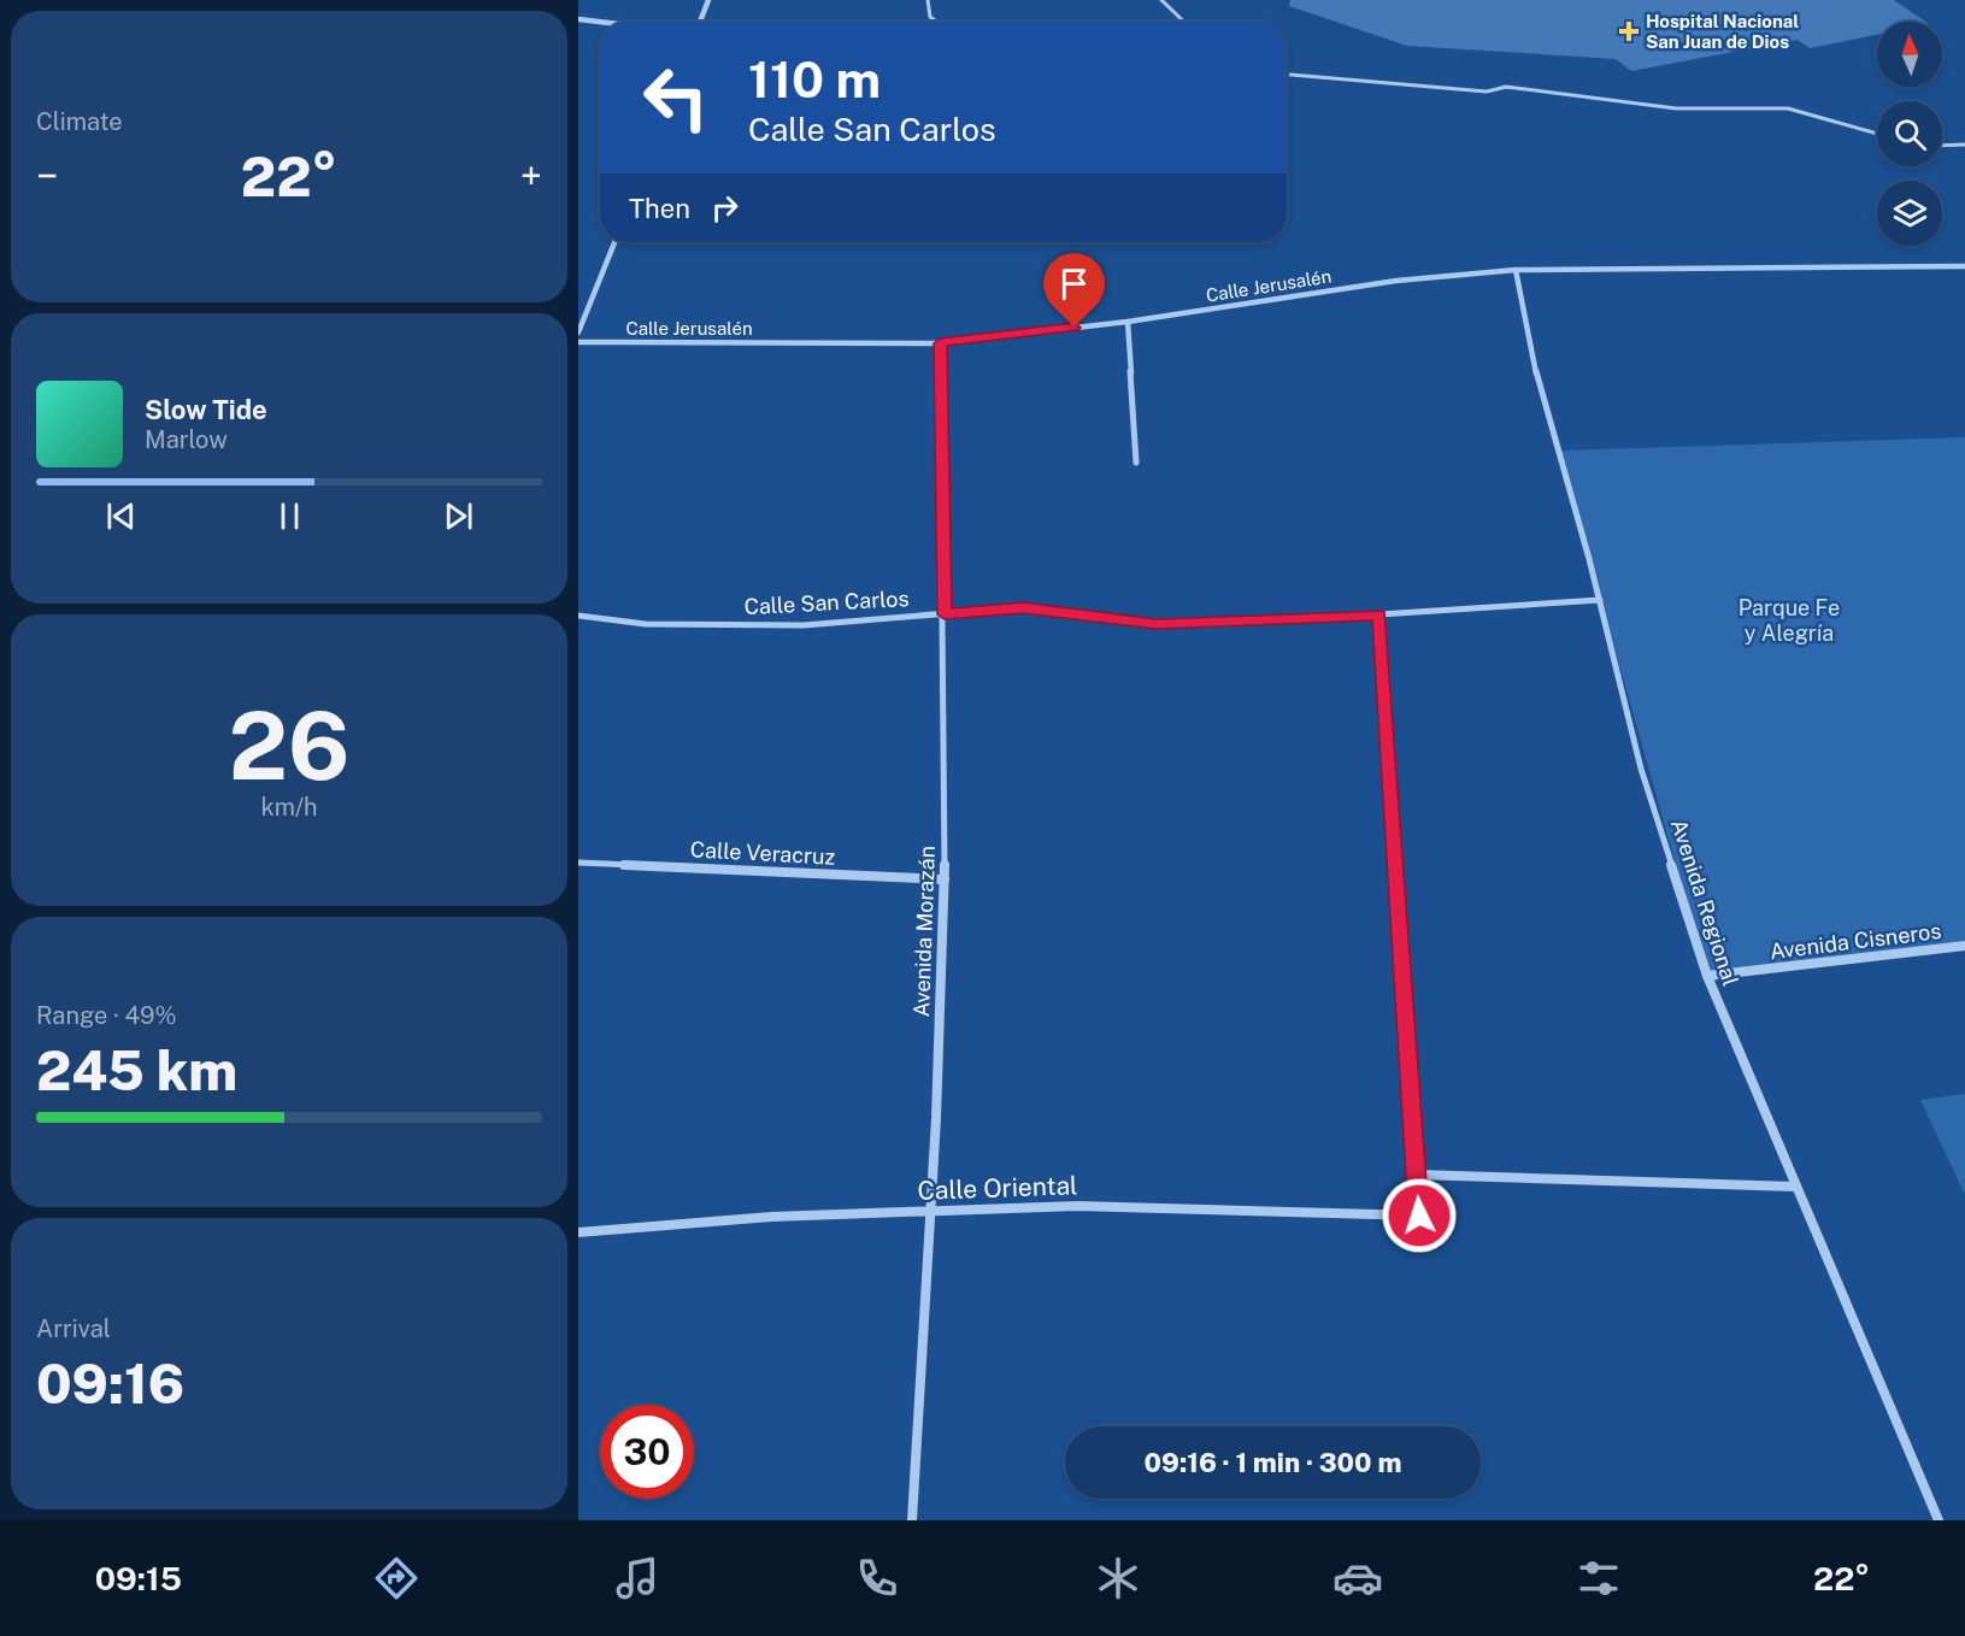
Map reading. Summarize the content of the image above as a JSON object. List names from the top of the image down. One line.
{"streets":{"street":["Calle Jerusalén","Calle San Carlos","Calle Veracruz","Avenida Regional","Avenida Morazán","Avenida Cisneros","Calle Oriental"]},"crossings":[["Calle Jerusalén","Avenida Regional"],["Calle Jerusalén","Avenida Morazán"],["Calle San Carlos","Avenida Regional"],["Calle San Carlos","Avenida Morazán"],["Calle Veracruz","Avenida Morazán"],["Avenida Regional","Avenida Cisneros"],["Avenida Morazán","Calle Oriental"]],"parks":["Parque Fe y Alegría"],"places":{"health":["Hospital Nacional San Juan de Dios"]},"north":"top","page":{"tile":["Climate",["26","km/h"],["Range · 49%","245 km"],["Arrival","09:16"]],"turn":["110 m","Calle San Carlos"],"heat":["−","22°","+"],"then":"Then","song":["Slow Tide","Marlow"],"limit":"30","trip":"09:16 · 1 min · 300 m","tabs":["09:15","22°"]}}
